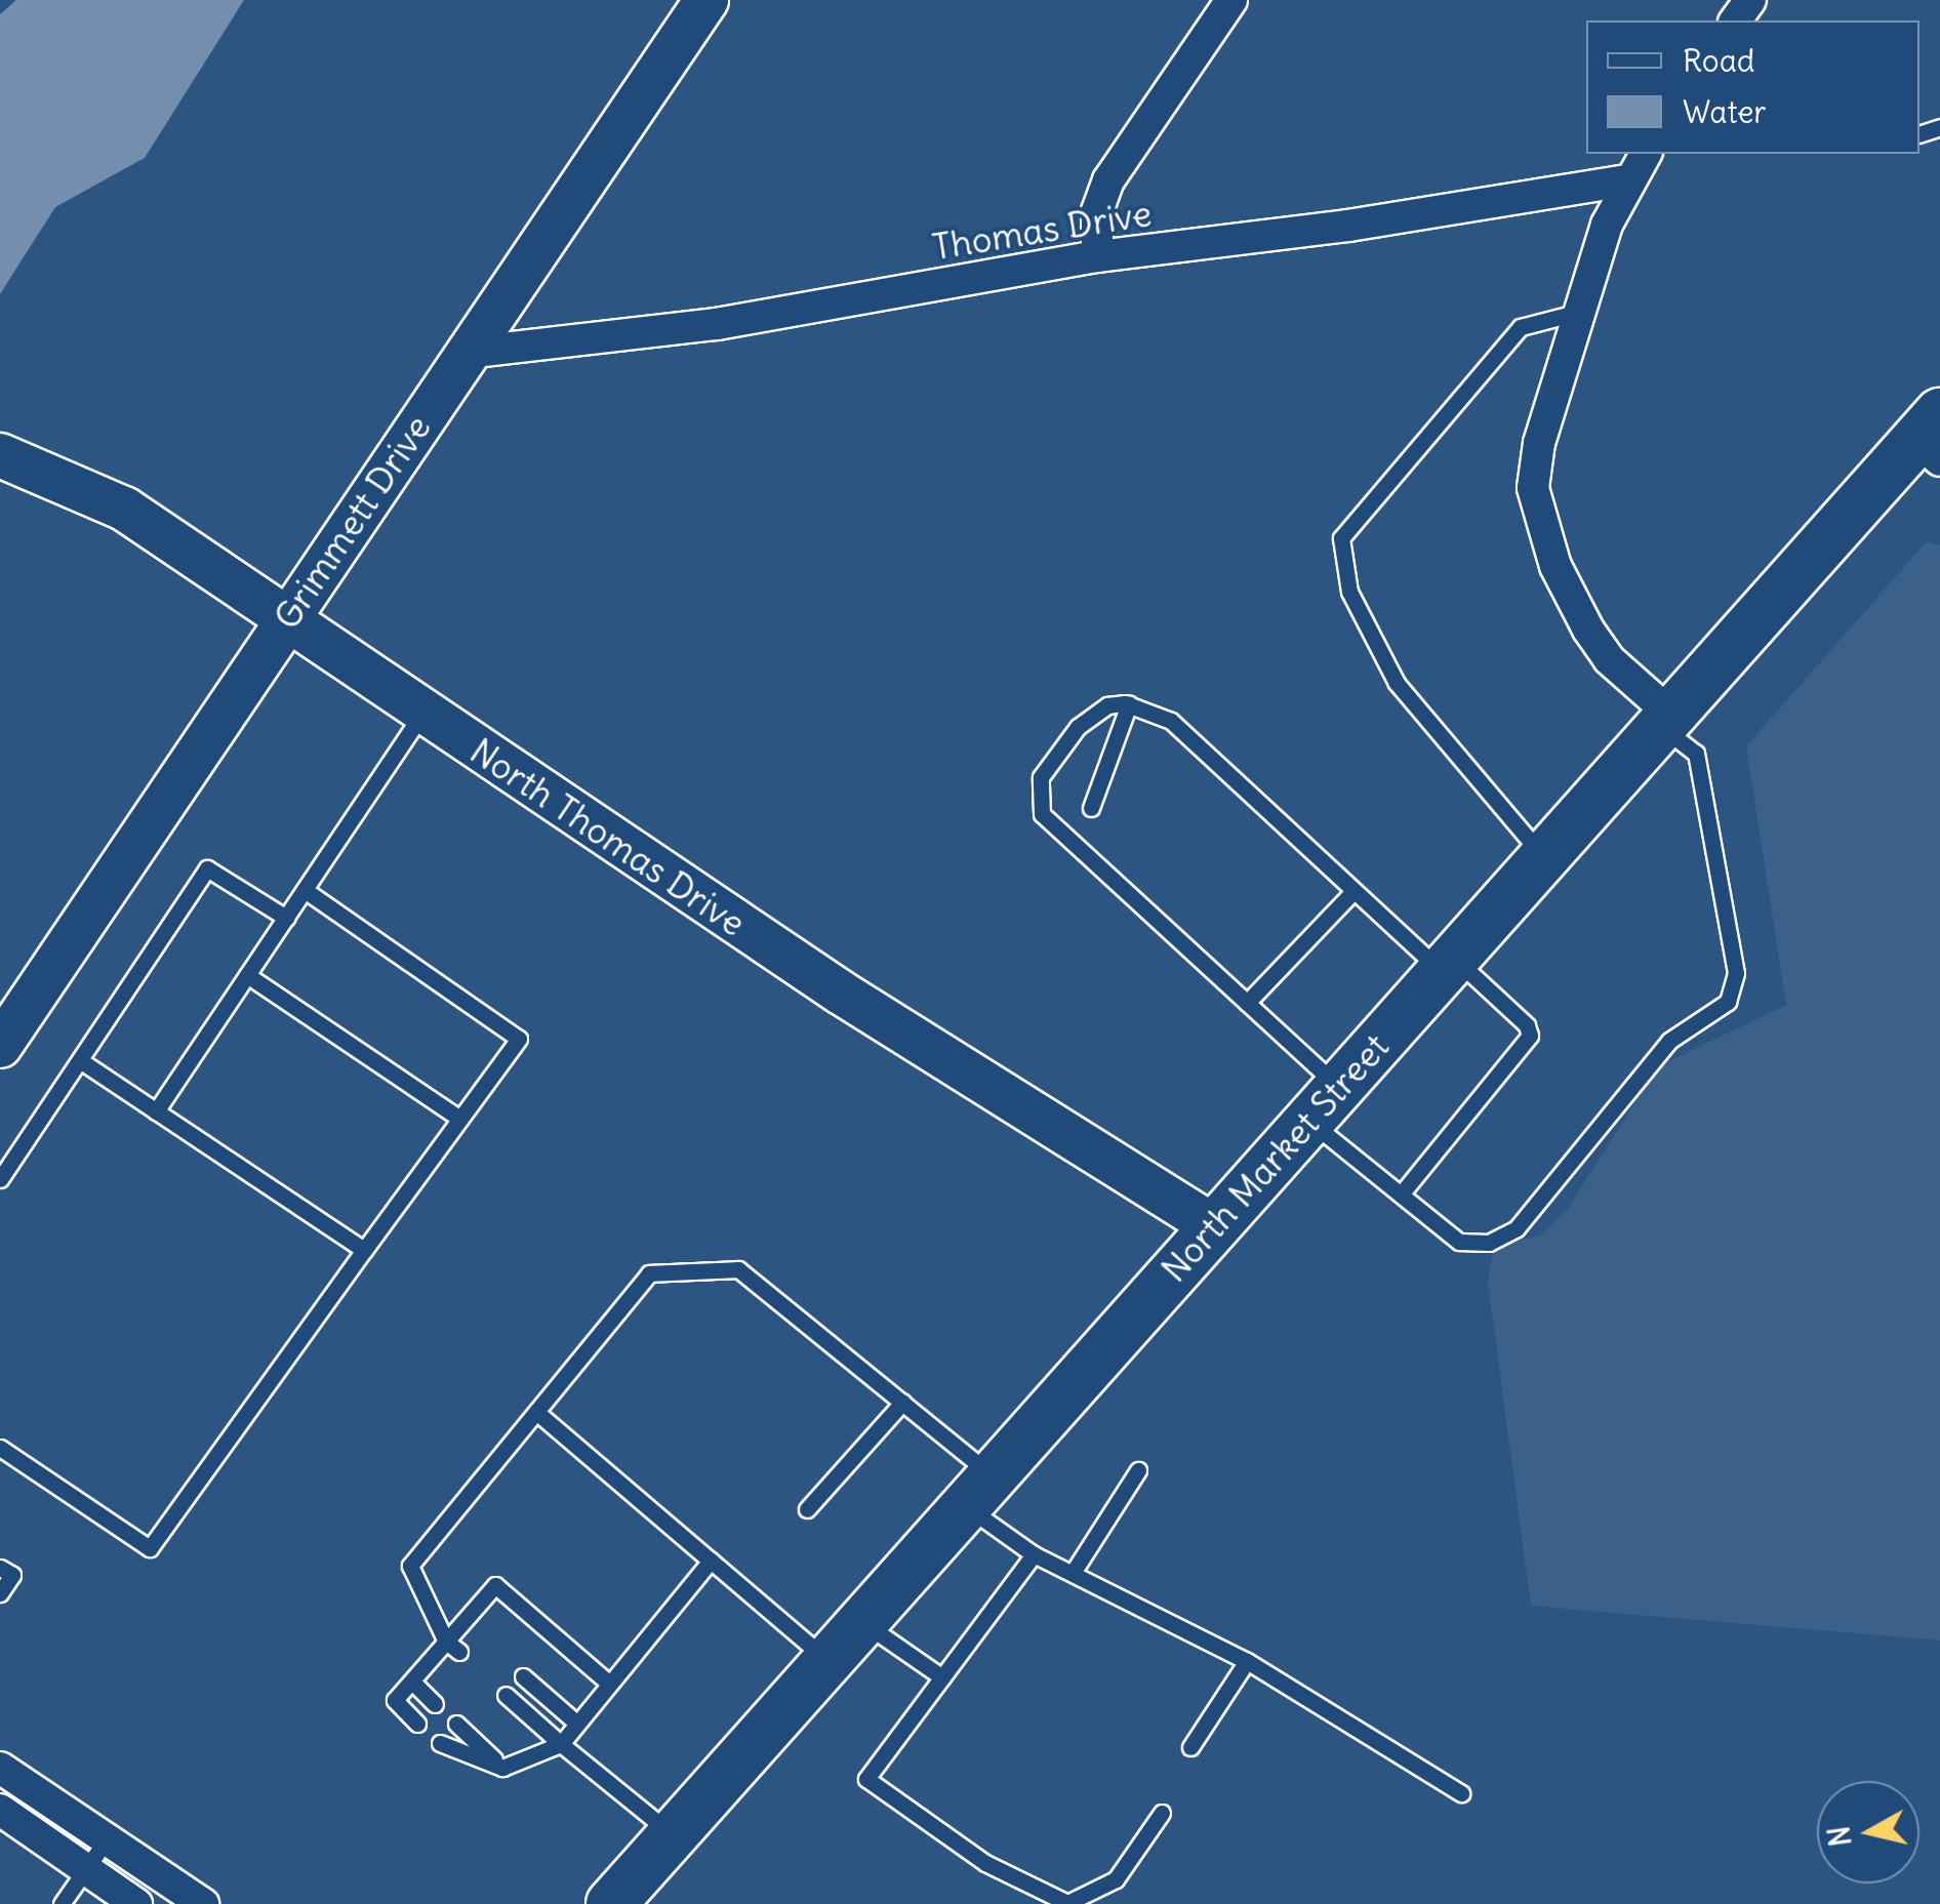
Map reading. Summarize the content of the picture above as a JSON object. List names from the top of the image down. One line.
{"streets":{"main road":["North Market Street"],"street":["Thomas Drive","Grimmett Drive","North Thomas Drive"]},"crossings":[["Thomas Drive","Grimmett Drive"],["Grimmett Drive","North Thomas Drive"],["North Thomas Drive","North Market Street"]],"legend":["Road","Water"],"north":"left"}
